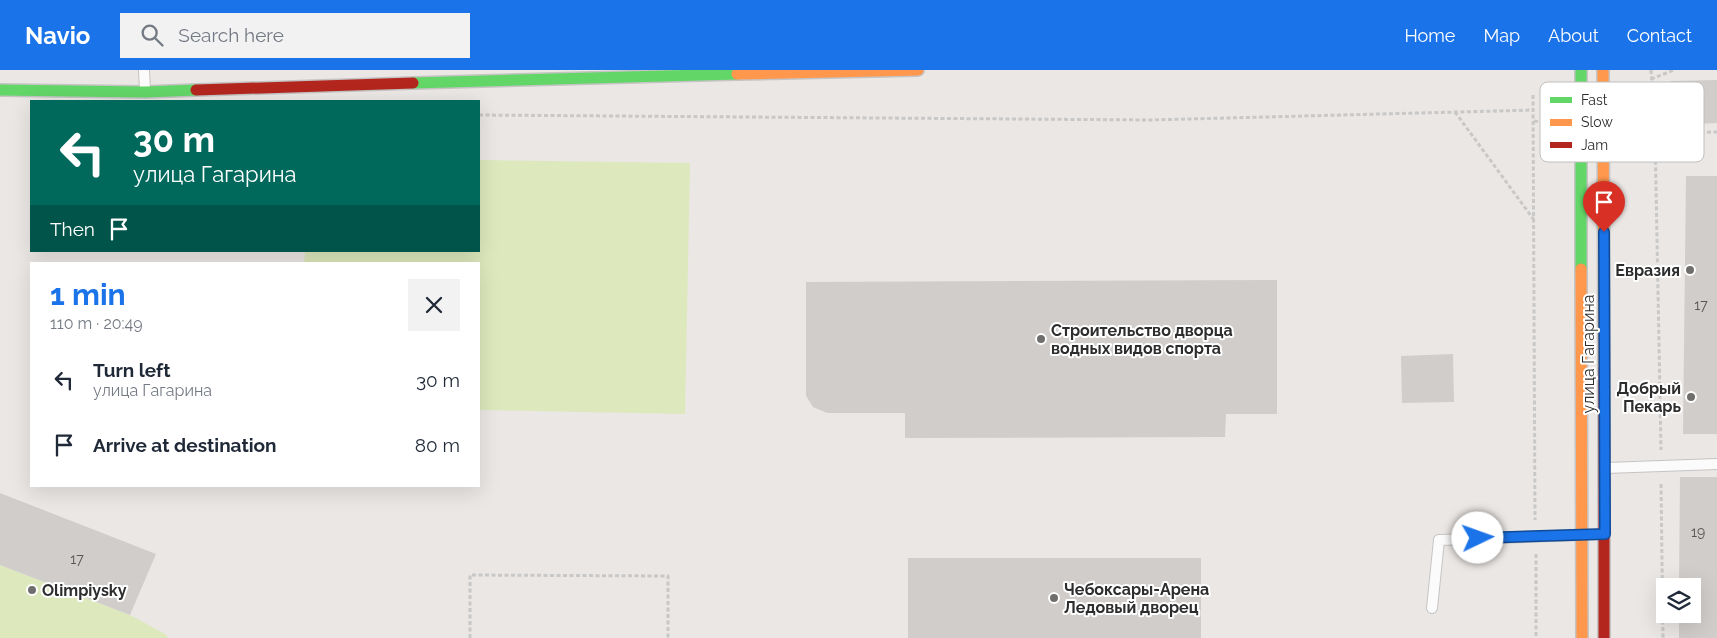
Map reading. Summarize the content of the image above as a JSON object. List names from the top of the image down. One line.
{"streets":{"main road":["улица Гагарина"]},"places":["Евразия","Строительство дворца водных видов спорта","Добрый Пекарь","Olimpiysky","Чебоксары-Арена Ледовый дворец"],"house_numbers":["17","19","17"],"legend":["Fast","Slow","Jam"],"page":{"header":"Navio","search":"Search here","nav":["Home","Map","About","Contact"],"turn":["30 m","улица Гагарина"],"then":"Then","heading":["1 min","110 m · 20:49"],"list":[{"name":"Turn left","note":"улица Гагарина","value":"30 m"},{"name":"Arrive at destination","value":"80 m"}]}}
